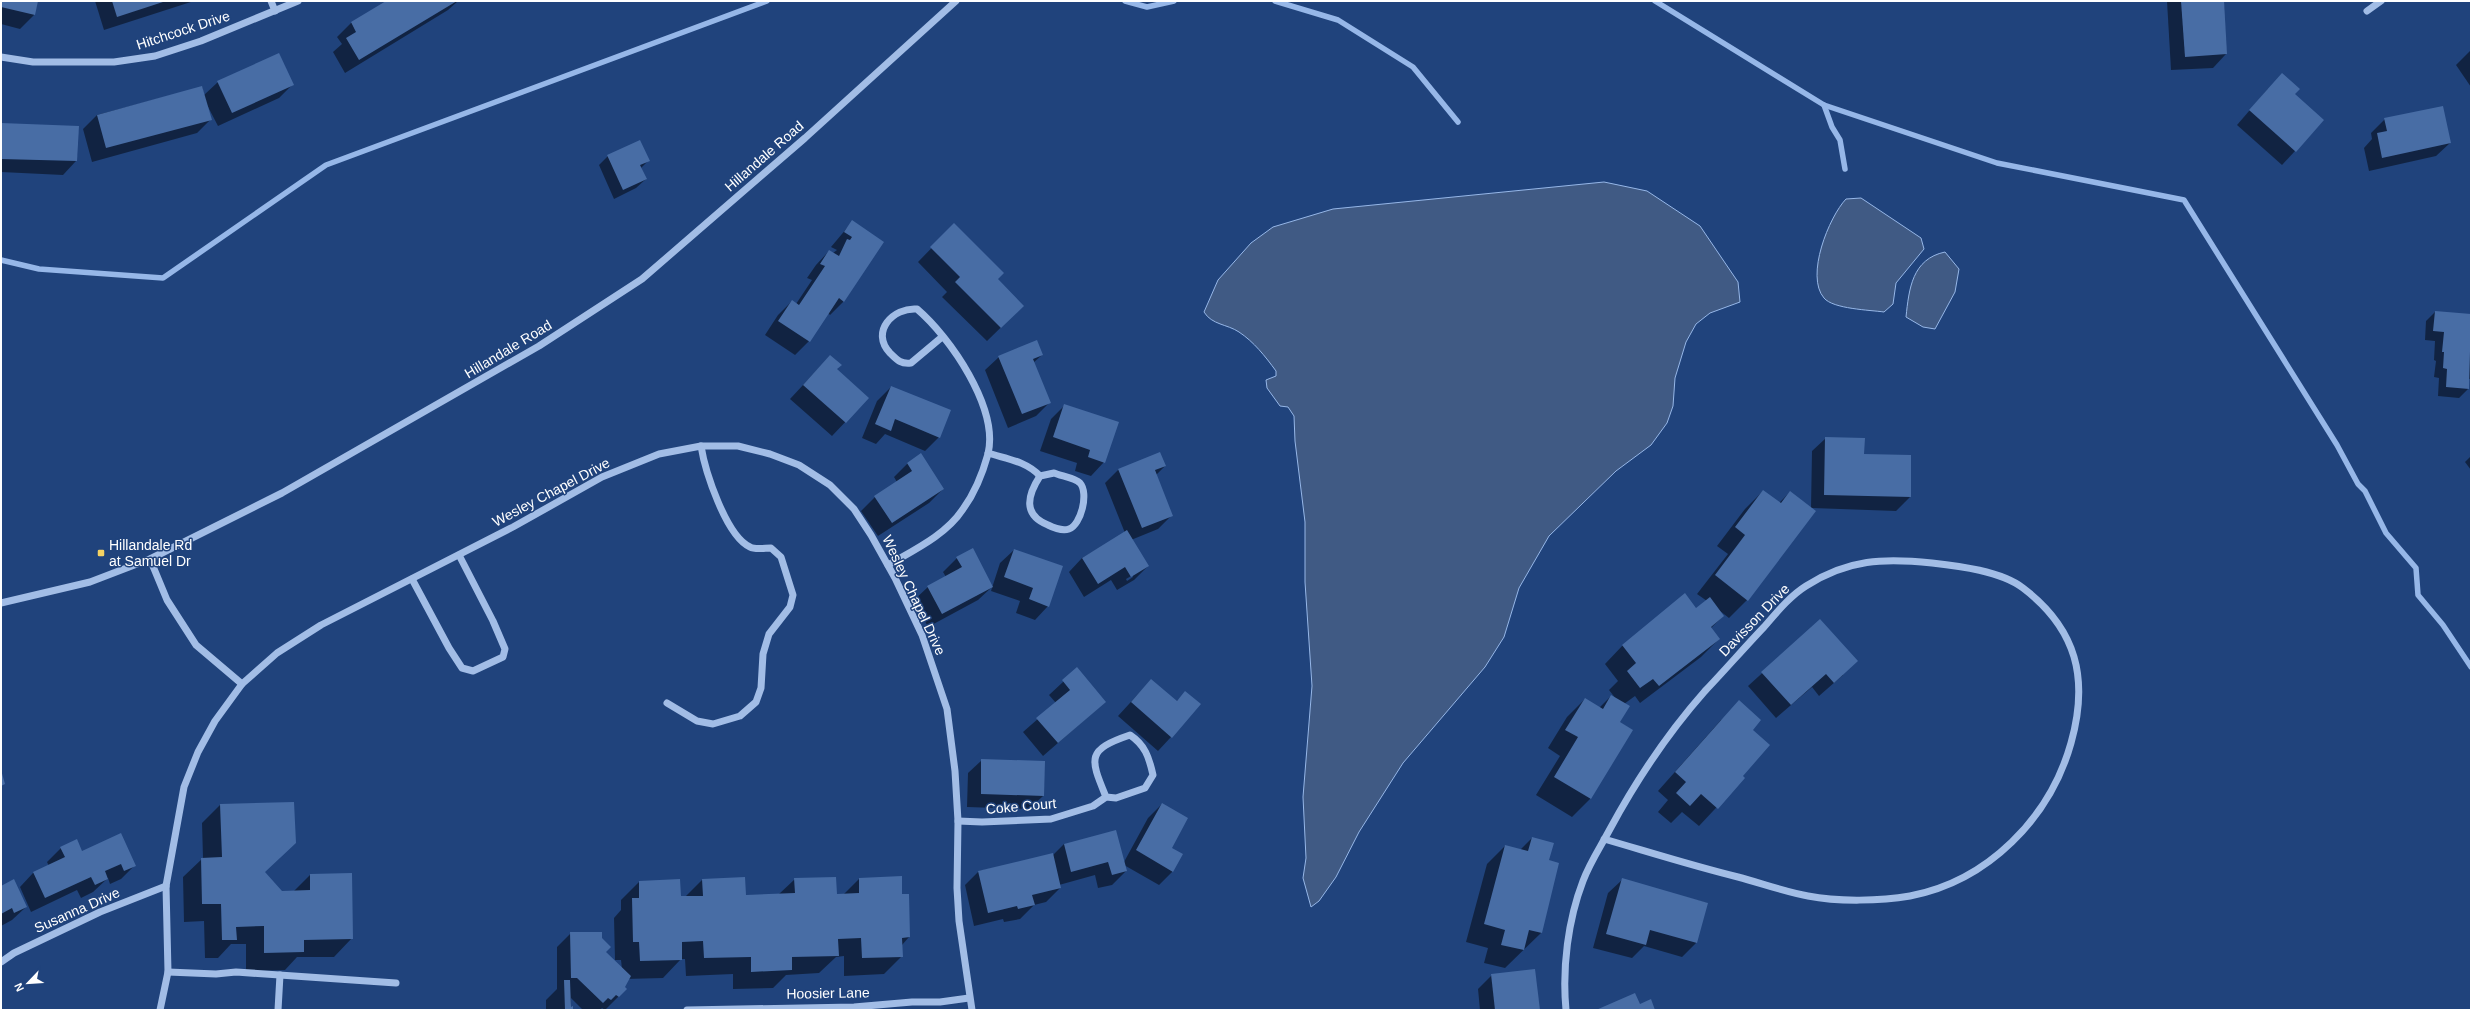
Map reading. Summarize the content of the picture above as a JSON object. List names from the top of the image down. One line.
{"streets":{"street":["Hitchcock Drive","Hillandale Road","Wesley Chapel Drive","Davisson Drive","Coke Court","Susanna Drive","Hoosier Lane"]},"crossings":[["Wesley Chapel Drive","Coke Court"],["Wesley Chapel Drive","Susanna Drive"],["Wesley Chapel Drive","Hoosier Lane"]],"places":{"transit":["Hillandale Rd at Samuel Dr"]},"north":"bottom left"}
